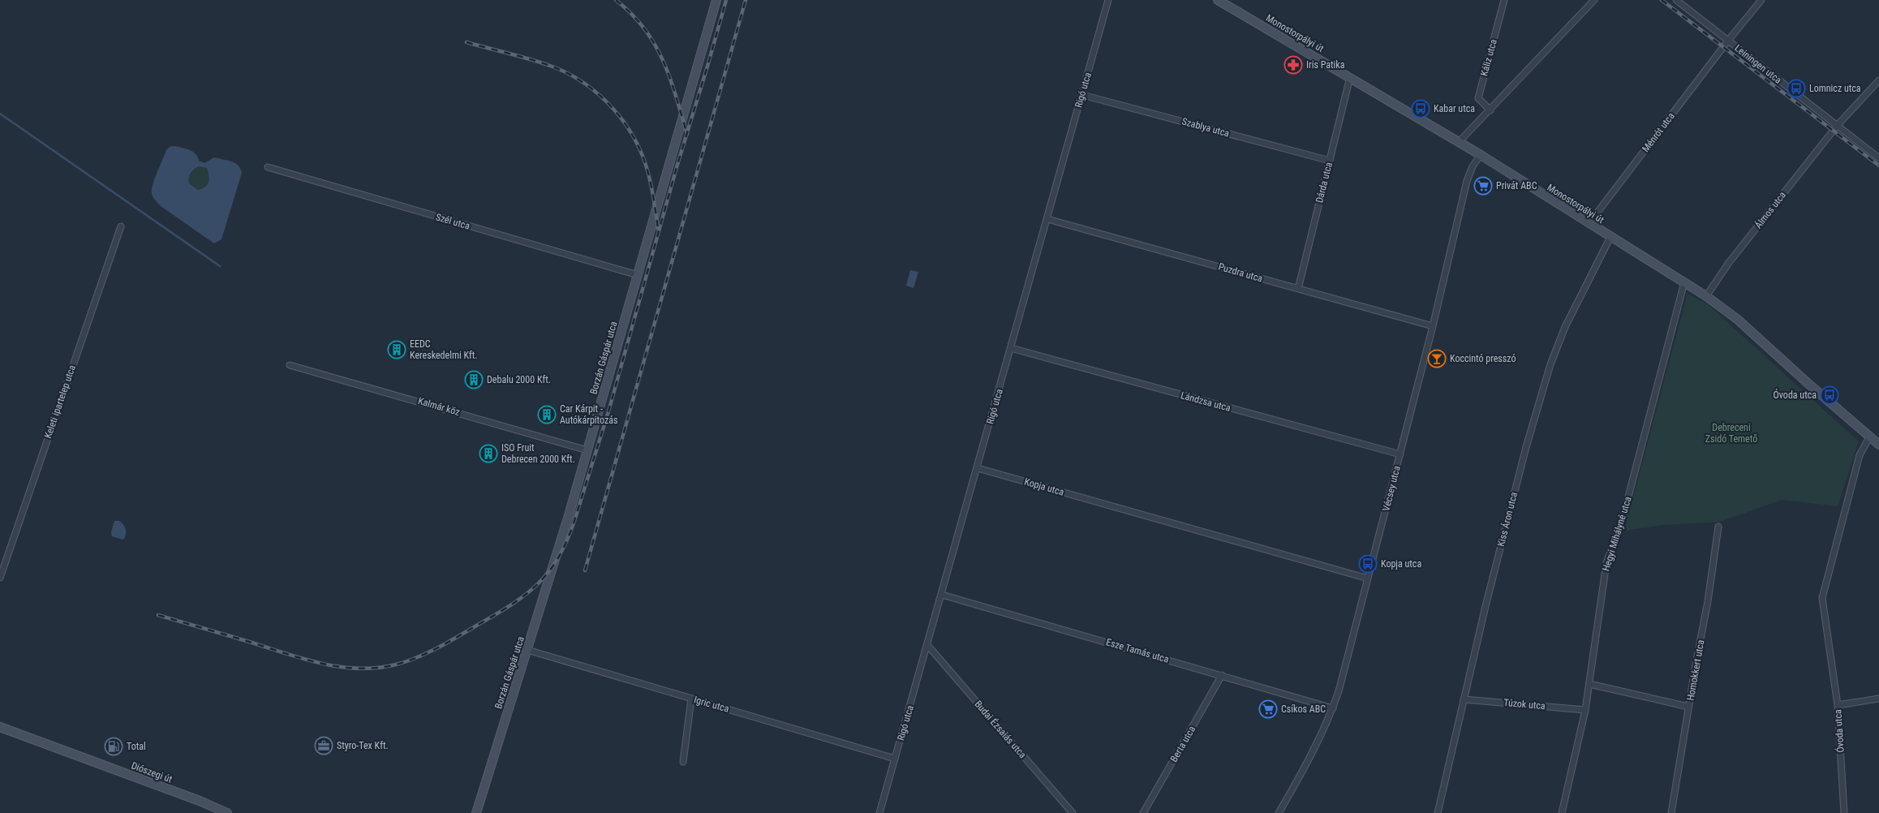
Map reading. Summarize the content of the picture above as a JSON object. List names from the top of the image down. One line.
{"streets":{"street":["Monostorpályi út","Káliz utca","Leiningen utca","Rigó utca","Szablya utca","Ménrót utca","Dárda utca","Álmos utca","Szél utca","Puzdra utca","Borzán Gáspár utca","Keleti ipartelep utca","Lándzsa utca","Kalmár köz","Kopja utca","Vécsey utca","Kiss Áron utca","Hegyi Mihályné utca","Esze Tamás utca","Homokkert utca","Igric utca","Túzok utca","Budai Ézsaiás utca","Óvoda utca","Berta utca","Diószegi út"]},"crossings":[["Monostorpályi út","Ménrót utca"],["Monostorpályi út","Dárda utca"],["Monostorpályi út","Álmos utca"],["Monostorpályi út","Vécsey utca"],["Monostorpályi út","Kiss Áron utca"],["Monostorpályi út","Hegyi Mihályné utca"],["Monostorpályi út","Óvoda utca"],["Leiningen utca","Ménrót utca"],["Leiningen utca","Álmos utca"],["Rigó utca","Szablya utca"],["Rigó utca","Puzdra utca"],["Rigó utca","Lándzsa utca"],["Rigó utca","Kopja utca"],["Rigó utca","Esze Tamás utca"],["Rigó utca","Igric utca"],["Rigó utca","Budai Ézsaiás utca"],["Szablya utca","Dárda utca"],["Dárda utca","Puzdra utca"],["Szél utca","Borzán Gáspár utca"],["Puzdra utca","Vécsey utca"],["Borzán Gáspár utca","Kalmár köz"],["Borzán Gáspár utca","Igric utca"],["Lándzsa utca","Vécsey utca"],["Kopja utca","Vécsey utca"],["Vécsey utca","Esze Tamás utca"],["Kiss Áron utca","Túzok utca"],["Hegyi Mihályné utca","Túzok utca"],["Esze Tamás utca","Berta utca"]],"parks":["Debreceni Zsidó Temető"],"places":{"pharmacy":["Iris Patika"],"bus stop":["Lomnicz utca","Kabar utca","Óvoda utca","Kopja utca"],"supermarket":["Privát ABC","Csíkos ABC"],"building":["EEDC Kereskedelmi Kft.","Debalu 2000 Kft.","Car Kárpit - Autókárpitozás","ISO Fruit Debrecen 2000 Kft."],"bar":["Koccintó presszó"],"office":["Styro-Tex Kft."],"fuel station":["Total"]}}
